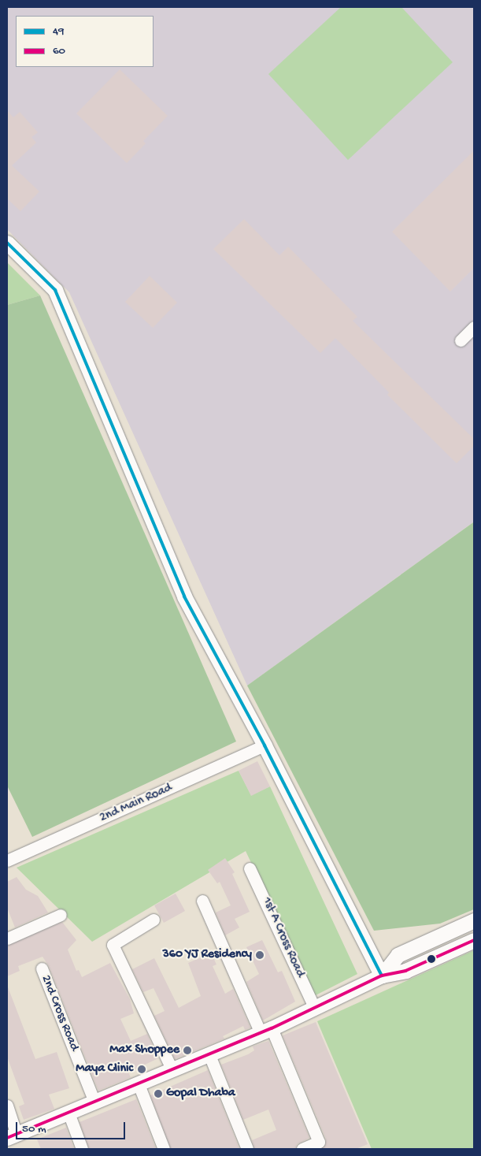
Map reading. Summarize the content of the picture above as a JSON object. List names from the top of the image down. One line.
{"streets":{"street":["2nd Main Road","1st A Cross Road","2nd Cross Road"]},"places":["360 YJ Residency","Max Shoppee","Maya Clinic","Gopal Dhaba"],"lines":["transit line 49","transit line 60"],"legend":["49","60"],"scale_bar":"50 m"}
